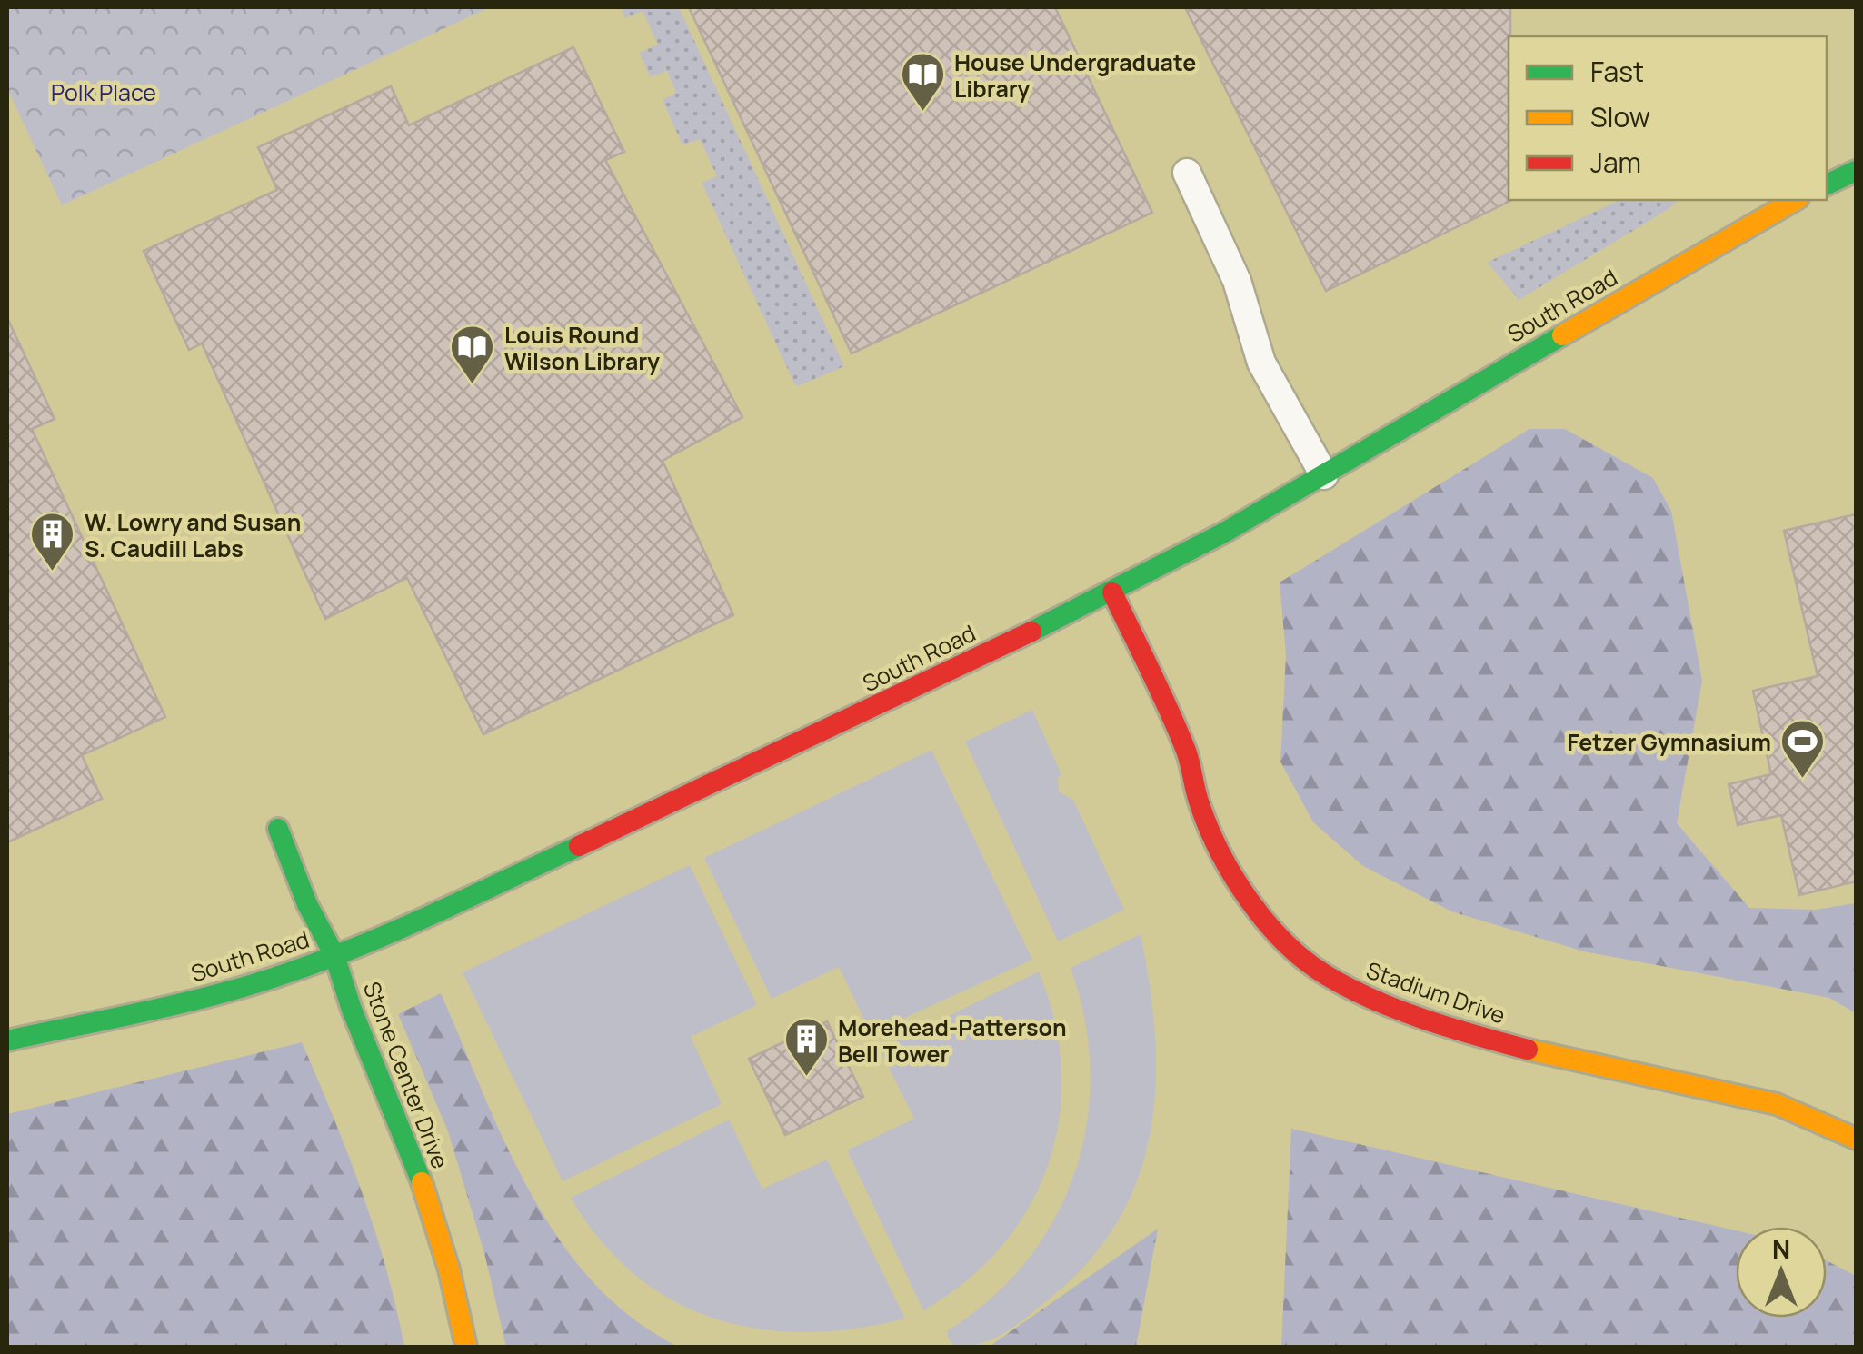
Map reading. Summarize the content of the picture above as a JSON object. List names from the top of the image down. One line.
{"streets":{"main road":["South Road","Stadium Drive","Stone Center Drive"]},"crossings":[["South Road","Stadium Drive"],["South Road","Stone Center Drive"]],"parks":["Polk Place"],"places":{"library":["House Undergraduate Library","Louis Round Wilson Library"],"building":["W. Lowry and Susan S. Caudill Labs","Morehead-Patterson Bell Tower"],"sports":["Fetzer Gymnasium"]},"legend":["Fast","Slow","Jam"],"north":"top"}
